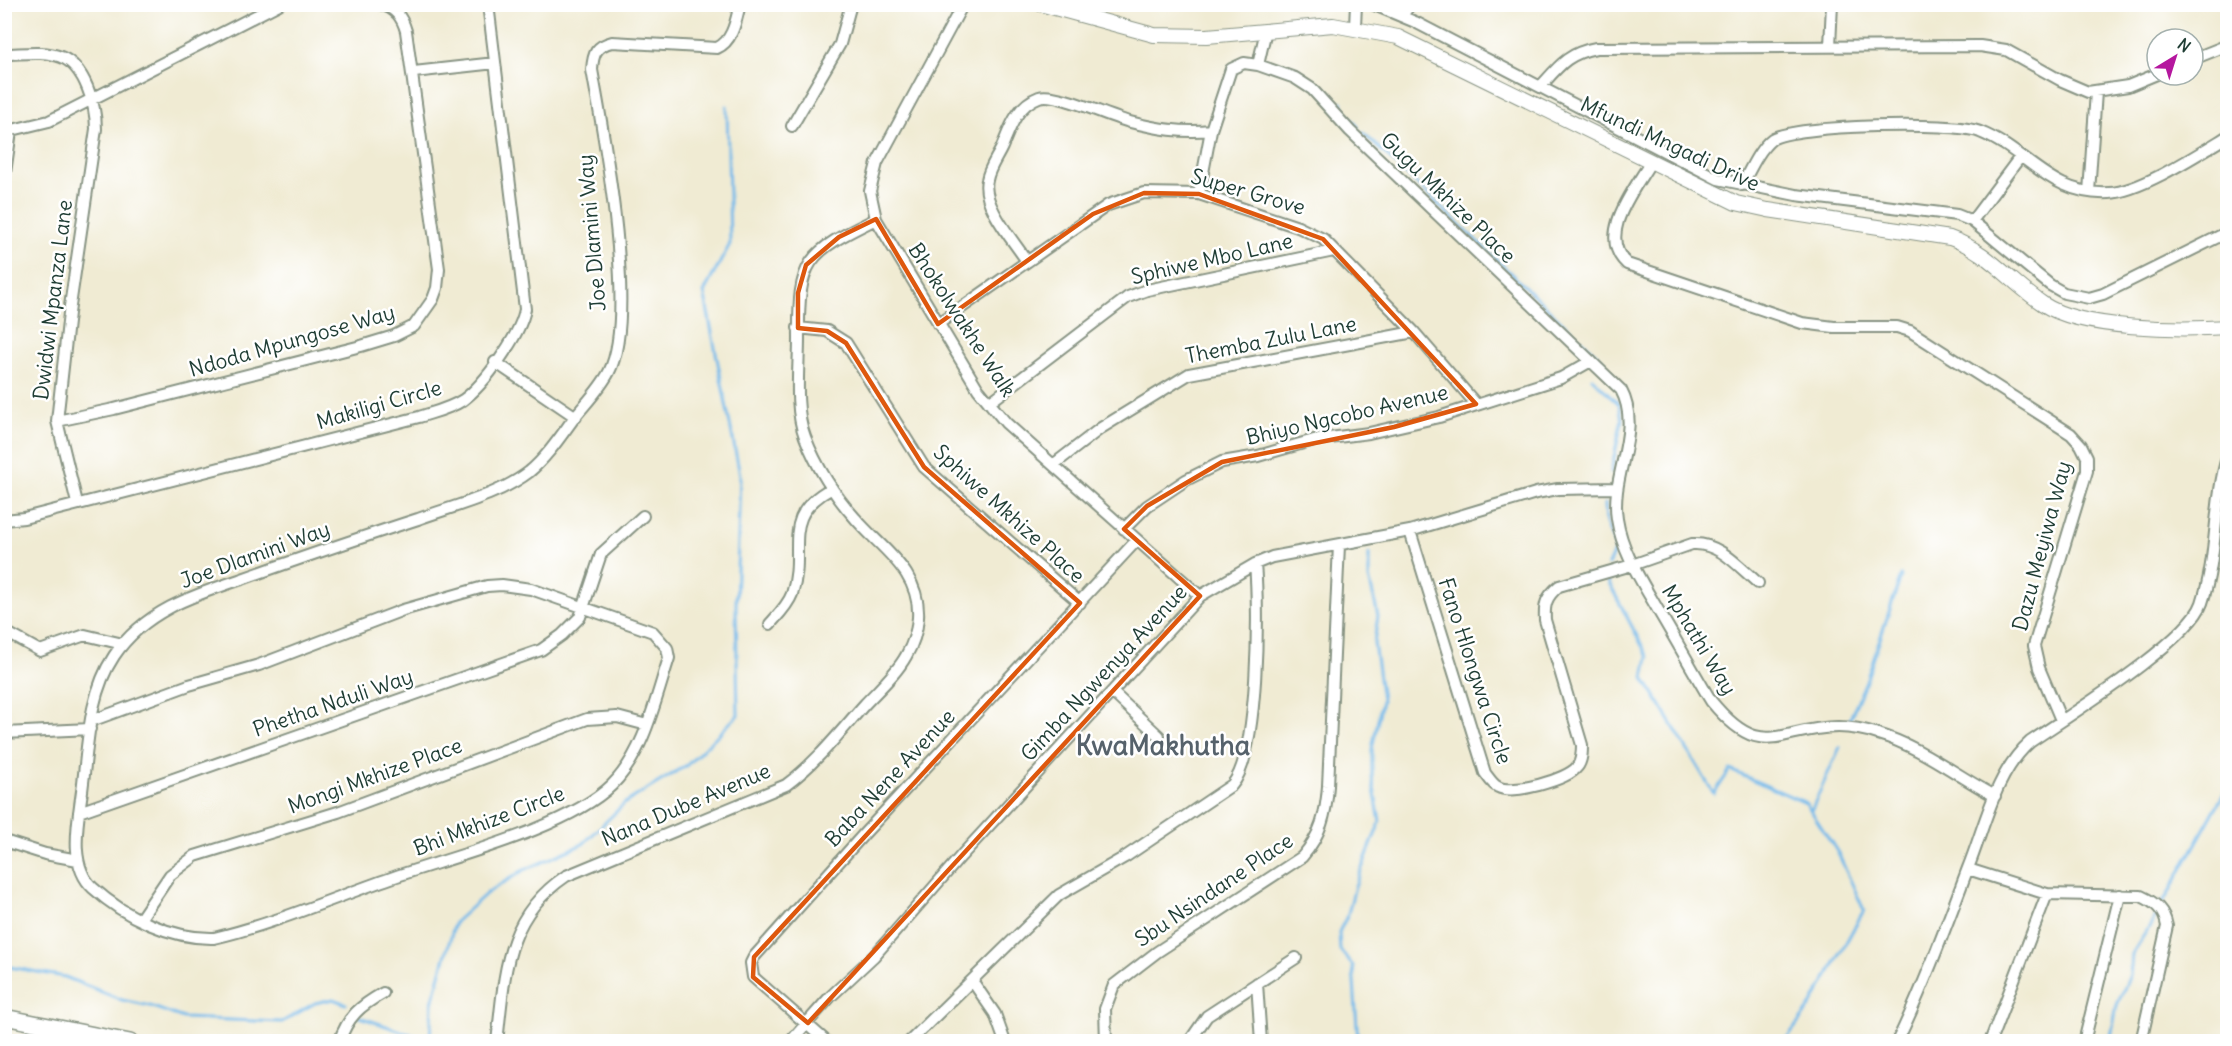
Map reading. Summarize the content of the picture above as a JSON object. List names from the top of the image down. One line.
{"streets":{"street":["Mfundi Mngadi Drive","Super Grove","Gugu Mkhize Place","Joe Dlamini Way","Sphiwe Mbo Lane","Dwidwi Mpanza Lane","Bhokolwakhe Walk","Themba Zulu Lane","Ndoda Mpungose Way","Makiligi Circle","Bhiyo Ngcobo Avenue","Sphiwe Mkhize Place","Dazu Meyiwa Way","Mphathi Way","Fano Hlongwa Circle","Gimba Ngwenya Avenue","Phetha Nduli Way","Mongi Mkhize Place","Baba Nene Avenue","Nana Dube Avenue","Bhi Mkhize Circle","Sbu Nsindane Place"]},"crossings":[["Mfundi Mngadi Drive","Dazu Meyiwa Way"],["Super Grove","Sphiwe Mbo Lane"],["Super Grove","Bhokolwakhe Walk"],["Super Grove","Themba Zulu Lane"],["Super Grove","Bhiyo Ngcobo Avenue"],["Gugu Mkhize Place","Bhiyo Ngcobo Avenue"],["Gugu Mkhize Place","Mphathi Way"],["Joe Dlamini Way","Bhi Mkhize Circle"],["Sphiwe Mbo Lane","Bhokolwakhe Walk"],["Dwidwi Mpanza Lane","Ndoda Mpungose Way"],["Dwidwi Mpanza Lane","Makiligi Circle"],["Bhokolwakhe Walk","Themba Zulu Lane"],["Bhokolwakhe Walk","Bhiyo Ngcobo Avenue"],["Bhokolwakhe Walk","Gimba Ngwenya Avenue"],["Bhokolwakhe Walk","Baba Nene Avenue"],["Bhokolwakhe Walk","Nana Dube Avenue"],["Sphiwe Mkhize Place","Baba Nene Avenue"],["Sphiwe Mkhize Place","Nana Dube Avenue"],["Mphathi Way","Fano Hlongwa Circle"],["Mphathi Way","Gimba Ngwenya Avenue"],["Fano Hlongwa Circle","Gimba Ngwenya Avenue"],["Gimba Ngwenya Avenue","Baba Nene Avenue"],["Gimba Ngwenya Avenue","Sbu Nsindane Place"],["Phetha Nduli Way","Bhi Mkhize Circle"],["Mongi Mkhize Place","Bhi Mkhize Circle"]],"districts":["KwaMakhutha"],"north":"top right"}
